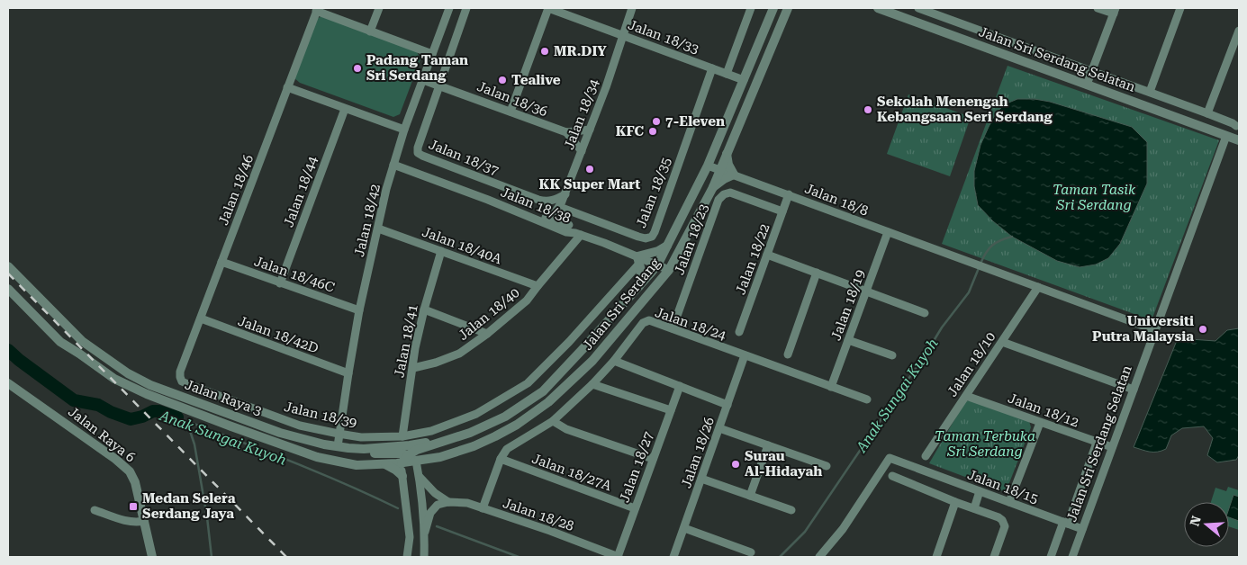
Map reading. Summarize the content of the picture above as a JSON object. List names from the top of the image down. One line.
{"streets":{"street":["Jalan 18/33","Jalan Sri Serdang Selatan","Jalan 18/36","Jalan 18/34","Jalan 18/37","Jalan 18/46","Jalan 18/44","Jalan 18/35","Jalan 18/8","Jalan 18/38","Jalan 18/42","Jalan 18/23","Jalan 18/40A","Jalan 18/22","Jalan 18/46C","Jalan Sri Serdang","Jalan 18/19","Jalan 18/40","Jalan 18/24","Jalan 18/42D","Jalan 18/41","Jalan 18/10","Jalan Raya 3","Jalan 18/12","Jalan 18/39","Jalan Raya 6","Jalan 18/26","Jalan 18/27","Jalan 18/27A","Jalan 18/15","Jalan 18/28"]},"crossings":[["Jalan 18/33","Jalan 18/34"],["Jalan 18/33","Jalan 18/35"],["Jalan 18/33","Jalan Sri Serdang"],["Jalan Sri Serdang Selatan","Jalan 18/8"],["Jalan Sri Serdang Selatan","Jalan 18/12"],["Jalan Sri Serdang Selatan","Jalan 18/15"],["Jalan 18/36","Jalan 18/34"],["Jalan 18/36","Jalan 18/37"],["Jalan 18/36","Jalan 18/42"],["Jalan 18/34","Jalan 18/37"],["Jalan 18/34","Jalan 18/35"],["Jalan 18/37","Jalan 18/35"],["Jalan 18/46","Jalan 18/46C"],["Jalan 18/46","Jalan 18/42D"],["Jalan 18/46","Jalan 18/39"],["Jalan 18/44","Jalan 18/46C"],["Jalan 18/8","Jalan 18/22"],["Jalan 18/8","Jalan Sri Serdang"],["Jalan 18/8","Jalan 18/19"],["Jalan 18/8","Jalan 18/10"],["Jalan 18/38","Jalan 18/42"],["Jalan 18/38","Jalan Sri Serdang"],["Jalan 18/38","Jalan 18/40"],["Jalan 18/38","Jalan 18/39"],["Jalan 18/42","Jalan 18/40A"],["Jalan 18/42","Jalan 18/46C"],["Jalan 18/42","Jalan 18/42D"],["Jalan 18/42","Jalan Raya 3"],["Jalan 18/42","Jalan 18/39"],["Jalan 18/23","Jalan 18/22"],["Jalan 18/23","Jalan 18/24"],["Jalan 18/40A","Jalan 18/40"],["Jalan 18/40A","Jalan 18/41"],["Jalan Sri Serdang","Jalan Raya 3"],["Jalan 18/19","Jalan 18/24"],["Jalan 18/40","Jalan 18/41"],["Jalan 18/24","Jalan 18/26"],["Jalan 18/24","Jalan 18/27A"],["Jalan 18/24","Jalan 18/28"],["Jalan 18/41","Jalan 18/39"],["Jalan 18/10","Jalan 18/12"],["Jalan 18/27","Jalan 18/27A"],["Jalan 18/27","Jalan 18/28"]],"water":["Anak Sungai Kuyoh"],"parks":["Taman Tasik Sri Serdang","Taman Terbuka Sri Serdang"],"places":{"other":["MR.DIY","Padang Taman Sri Serdang","Tealive","Sekolah Menengah Kebangsaan Seri Serdang","7-Eleven","KFC","KK Super Mart","Universiti Putra Malaysia","Surau Al-Hidayah"],"transit":["Medan Selera Serdang Jaya"]},"north":"left"}
